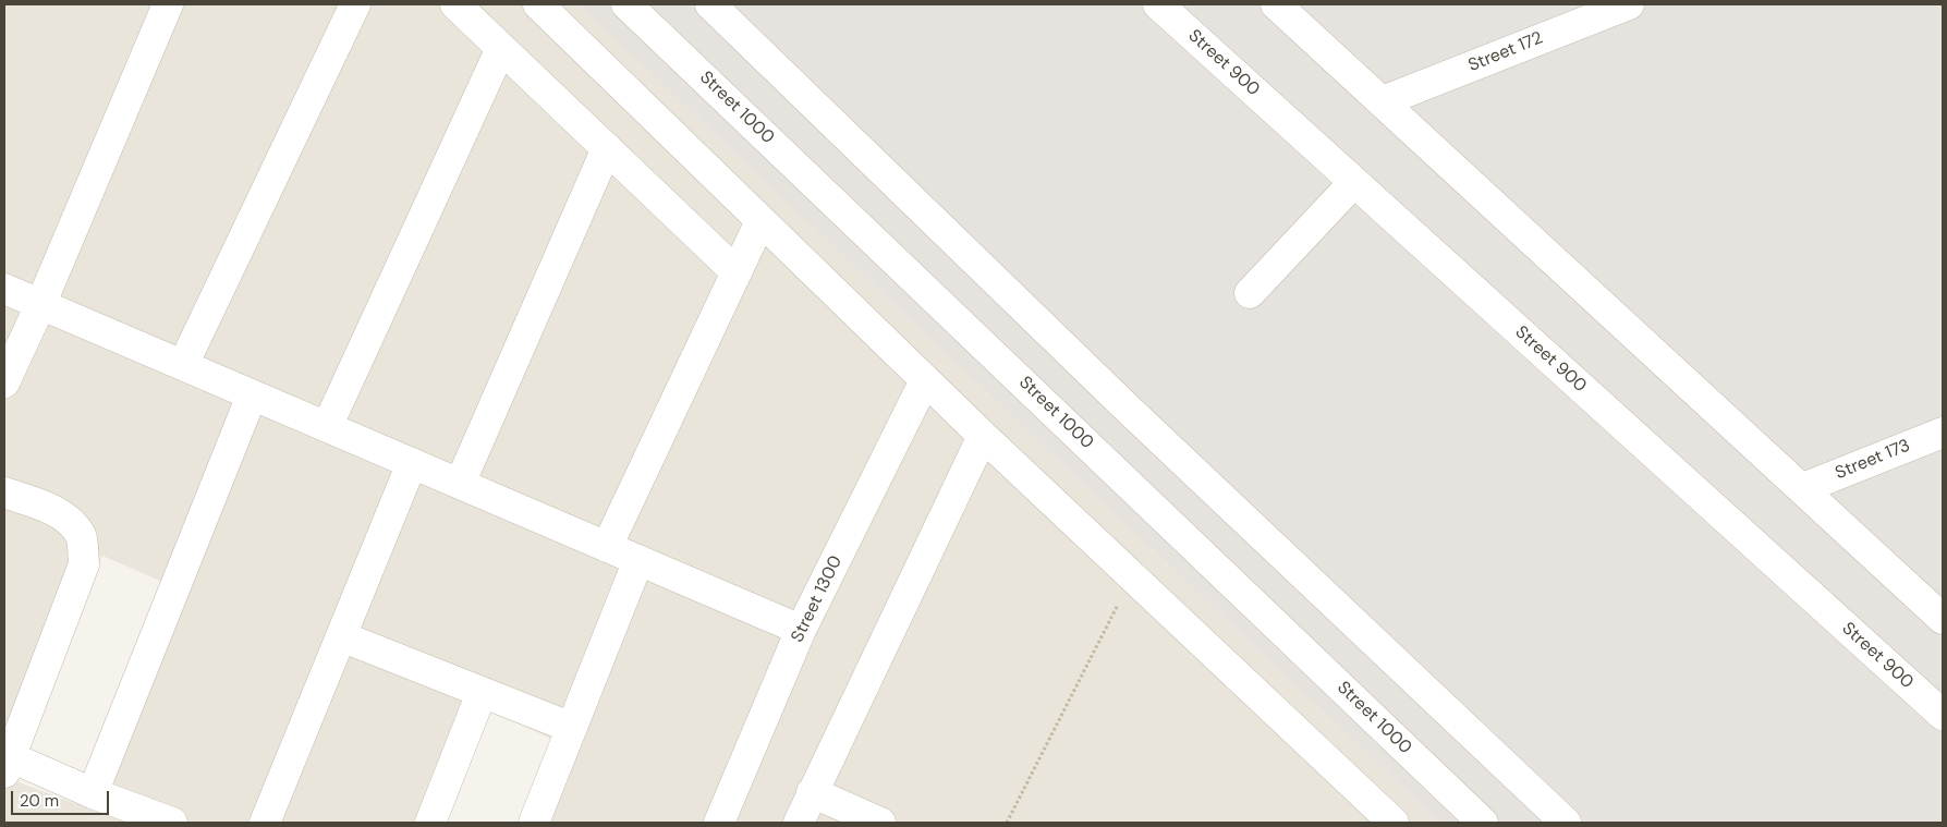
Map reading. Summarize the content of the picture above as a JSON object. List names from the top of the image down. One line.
{"streets":{"street":["Street 172","Street 900","Street 1000","Street 173","Street 1300"]},"scale_bar":"20 m"}
